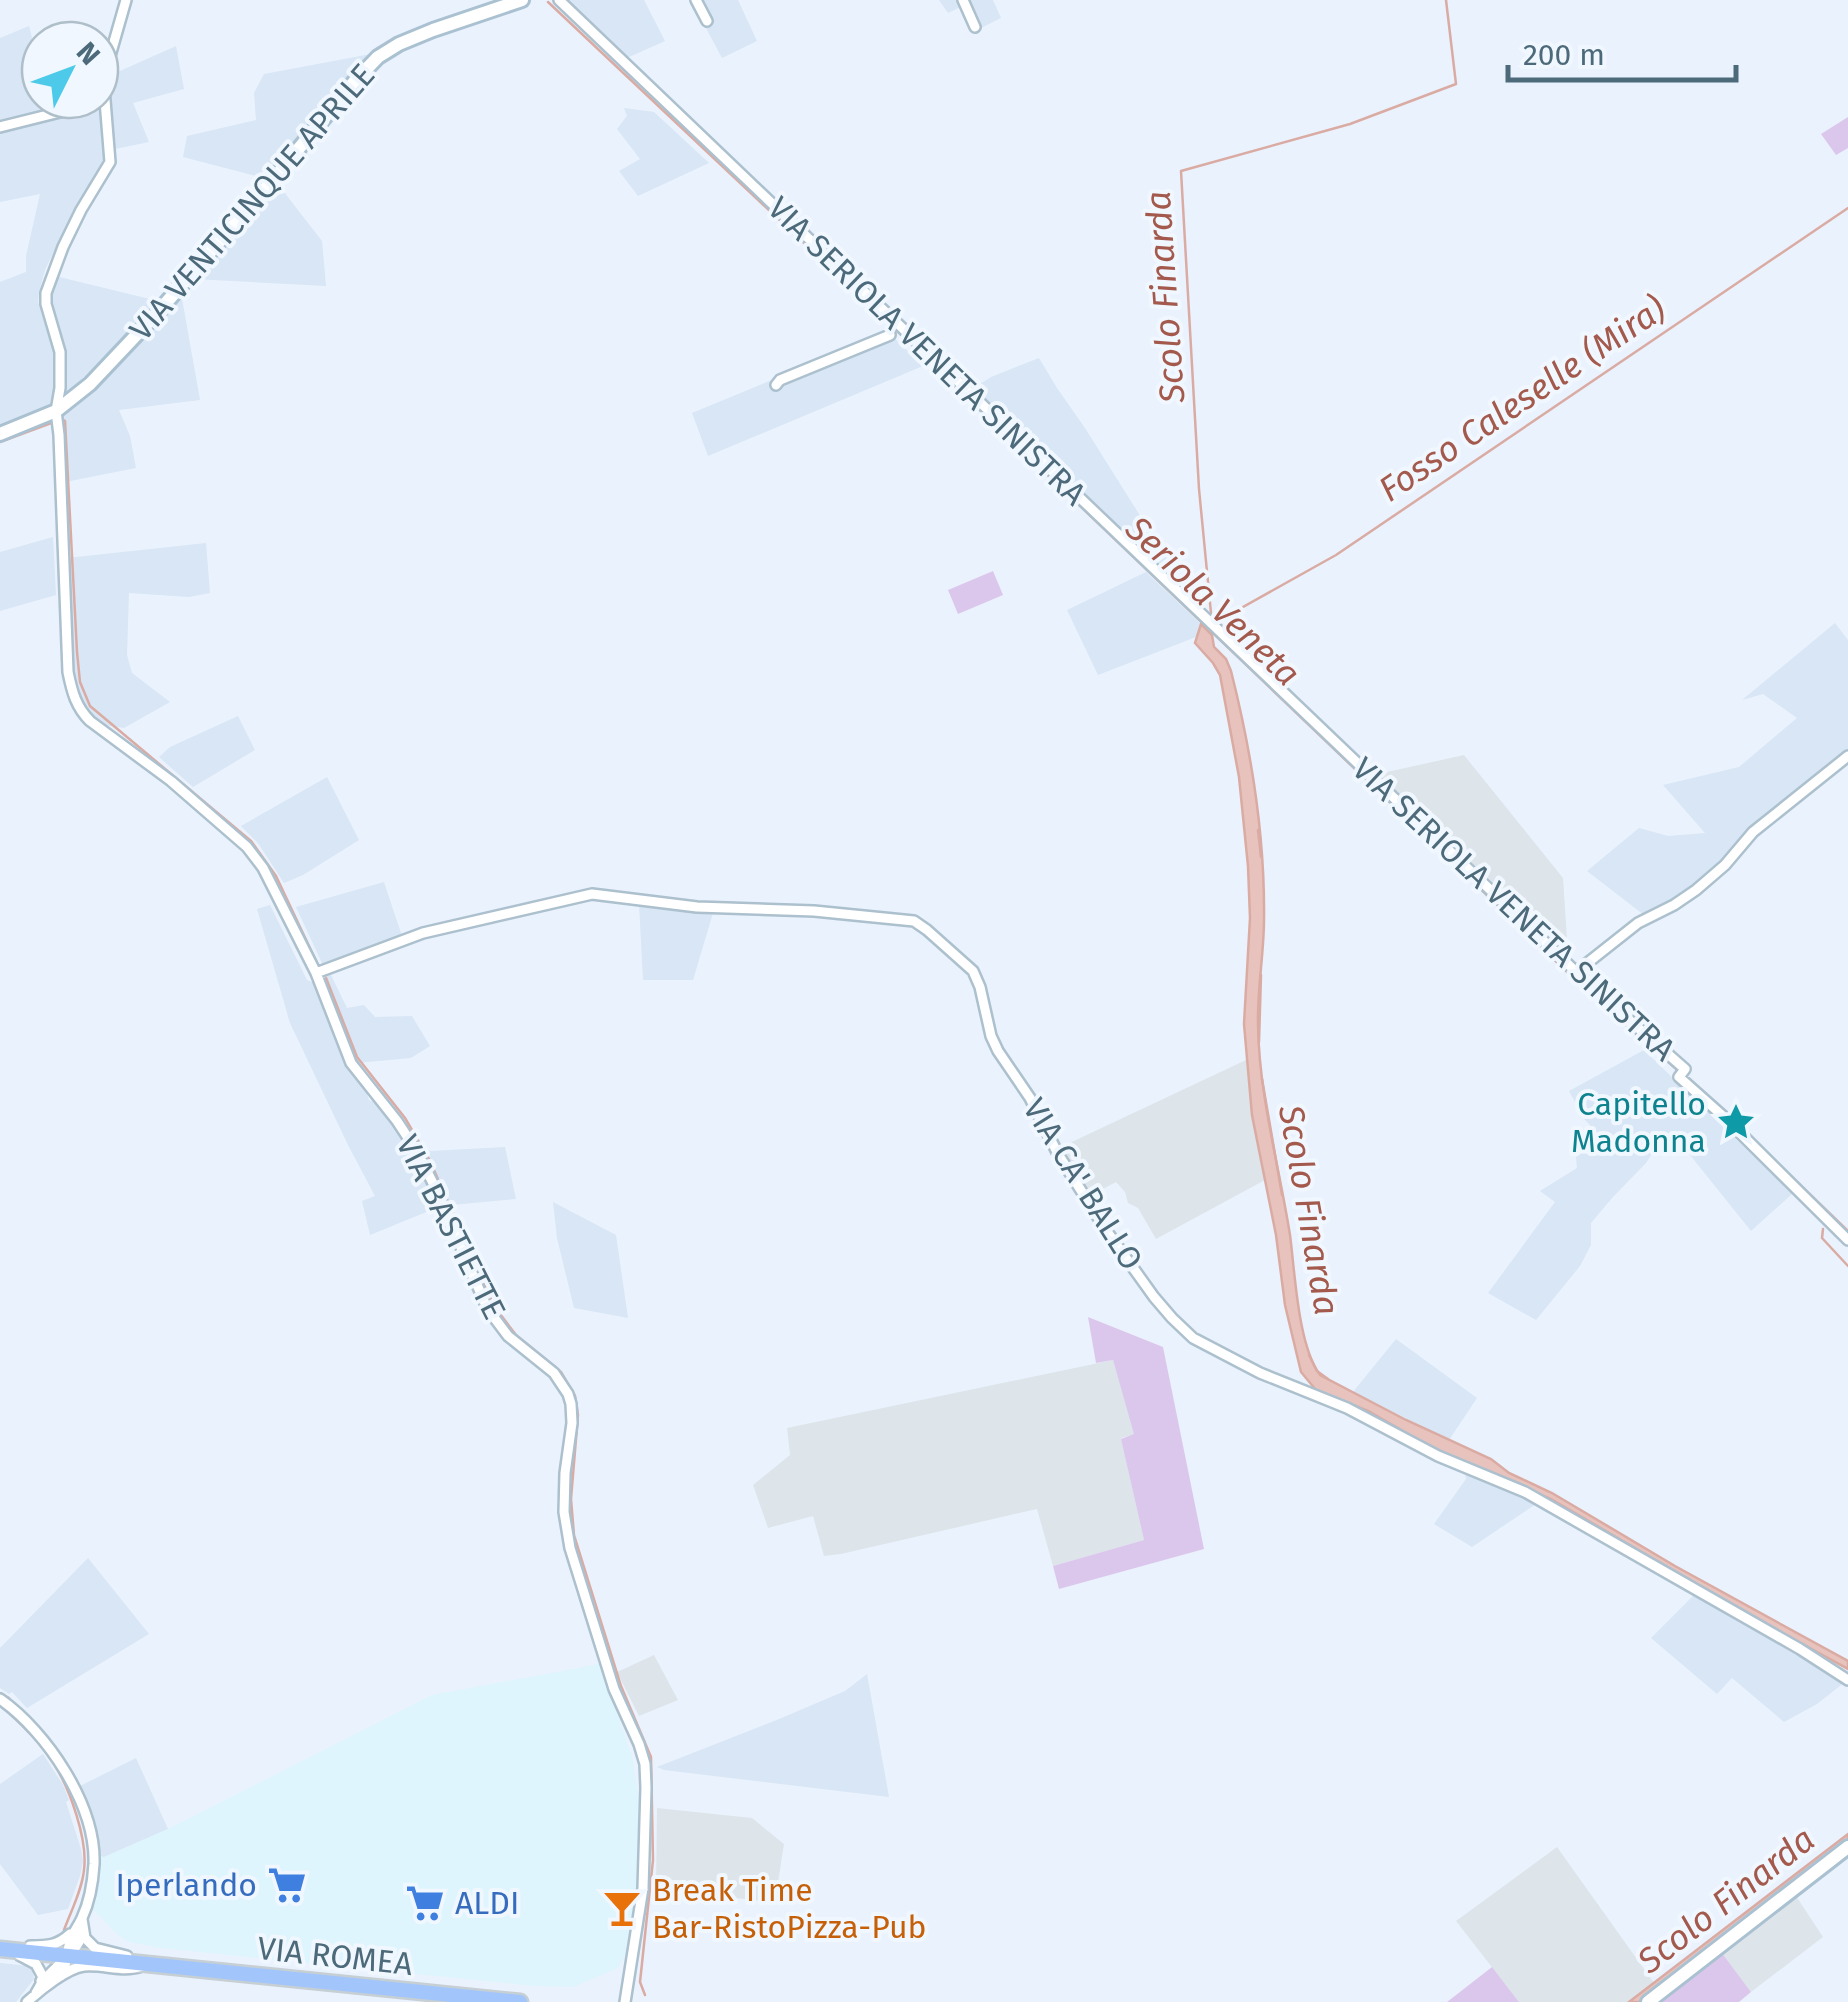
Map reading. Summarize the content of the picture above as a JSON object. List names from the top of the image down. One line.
{"streets":{"main road":["VIA ROMEA"],"street":["VIA VENTICINQUE APRILE","VIA SERIOLA VENETA SINISTRA","VIA CA' BALLO","VIA BASTIETTE"]},"crossings":[["VIA VENTICINQUE APRILE","VIA BASTIETTE"],["VIA CA' BALLO","VIA BASTIETTE"]],"water":["Scolo Finarda","Fosso Caleselle (Mira)","Seriola Veneta"],"places":{"place":["Capitello Madonna"],"supermarket":["Iperlando","ALDI"],"bar":["Break Time Bar-RistoPizza-Pub"]},"scale_bar":"200 m","north":"top right"}
